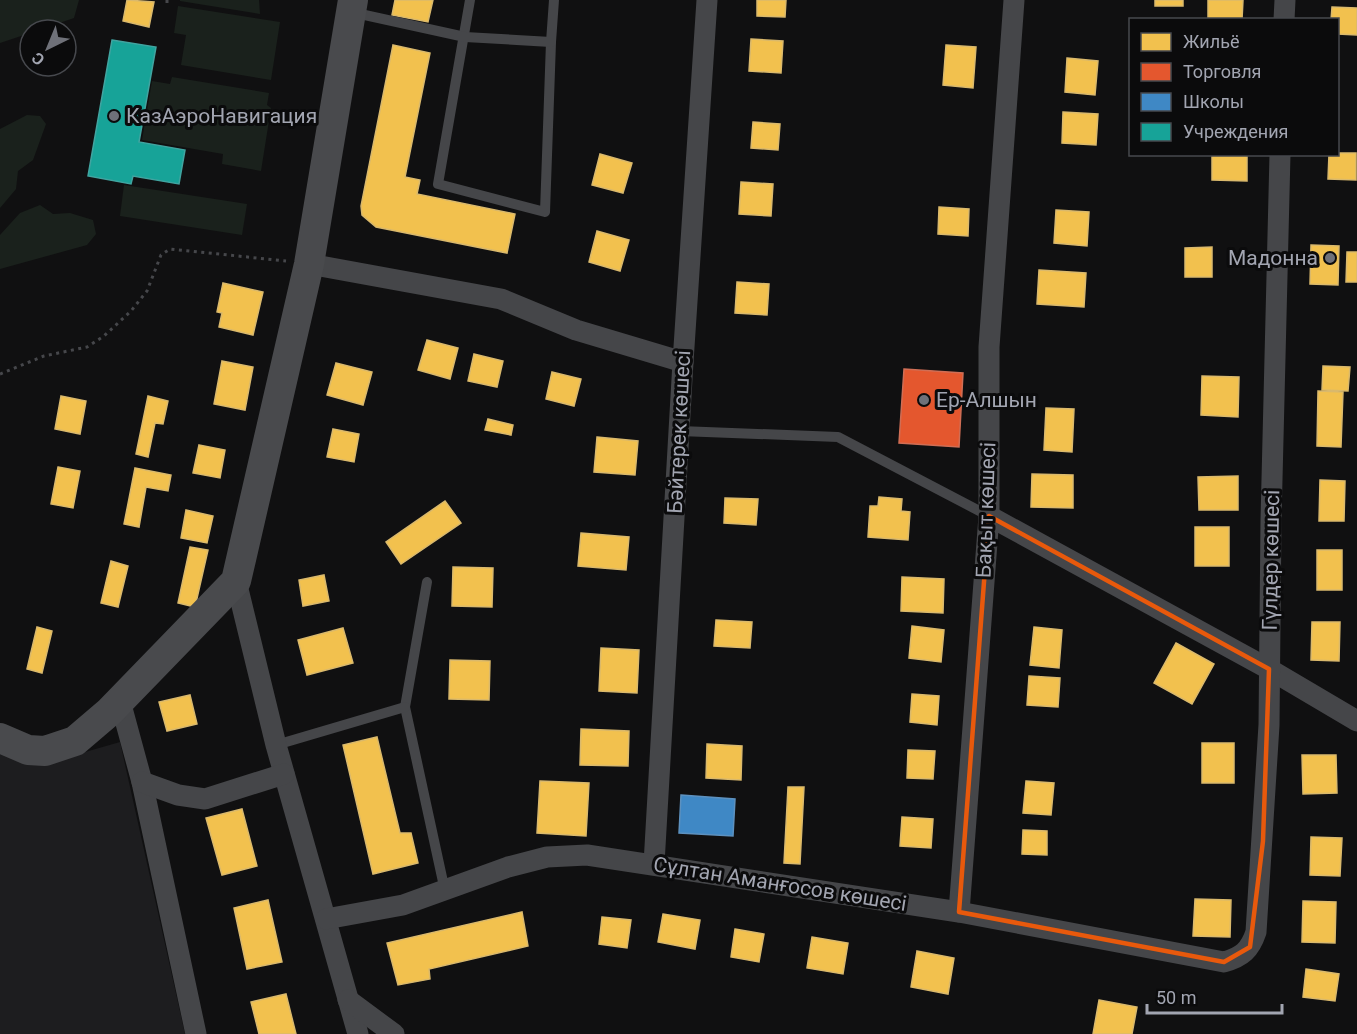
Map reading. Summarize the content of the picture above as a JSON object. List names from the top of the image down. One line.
{"streets":{"street":["Бәйтерек көшесі","Бақыт көшесі","Гүлдер көшесі","Сұлтан Аманғосов көшесі"]},"crossings":[["Бәйтерек көшесі","Сұлтан Аманғосов көшесі"],["Бақыт көшесі","Сұлтан Аманғосов көшесі"],["Гүлдер көшесі","Сұлтан Аманғосов көшесі"]],"places":["КазАэроНавигация","Мадонна","Ер-Алшын"],"legend":["Жильё","Торговля","Школы","Учреждения"],"scale_bar":"50 m","north":"bottom left"}
